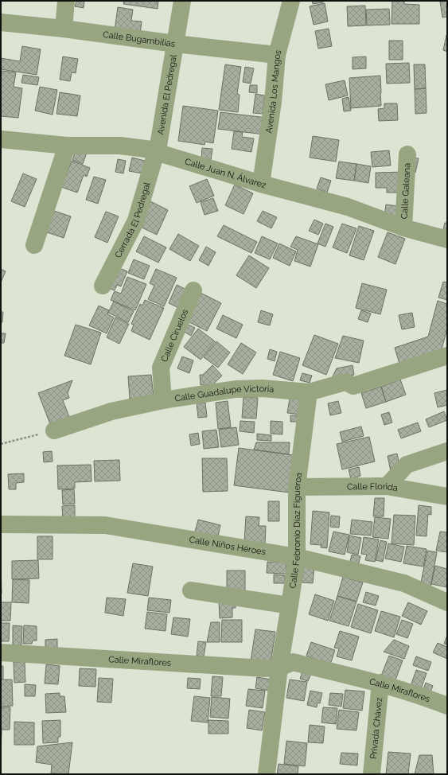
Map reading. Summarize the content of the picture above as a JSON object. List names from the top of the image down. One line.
{"streets":{"street":["Calle Bugambilias","Avenida Los Mangos","Avenida El Pedregal","Calle Juan N. Álvarez","Calle Galeana","Cerrada El Pedregal","Calle Ciruelos","Calle Guadalupe Victoria","Calle Florida","Calle Febronio Díaz Figueroa","Calle Niños Héroes","Calle Miraflores","Privada Chávez"]},"crossings":[["Calle Bugambilias","Avenida Los Mangos"],["Calle Bugambilias","Avenida El Pedregal"],["Avenida Los Mangos","Calle Juan N. Álvarez"],["Avenida El Pedregal","Calle Juan N. Álvarez"],["Avenida El Pedregal","Cerrada El Pedregal"],["Calle Juan N. Álvarez","Calle Galeana"],["Calle Juan N. Álvarez","Cerrada El Pedregal"],["Calle Ciruelos","Calle Guadalupe Victoria"],["Calle Guadalupe Victoria","Calle Febronio Díaz Figueroa"],["Calle Florida","Calle Febronio Díaz Figueroa"],["Calle Febronio Díaz Figueroa","Calle Niños Héroes"],["Calle Febronio Díaz Figueroa","Calle Miraflores"],["Calle Miraflores","Privada Chávez"]]}
